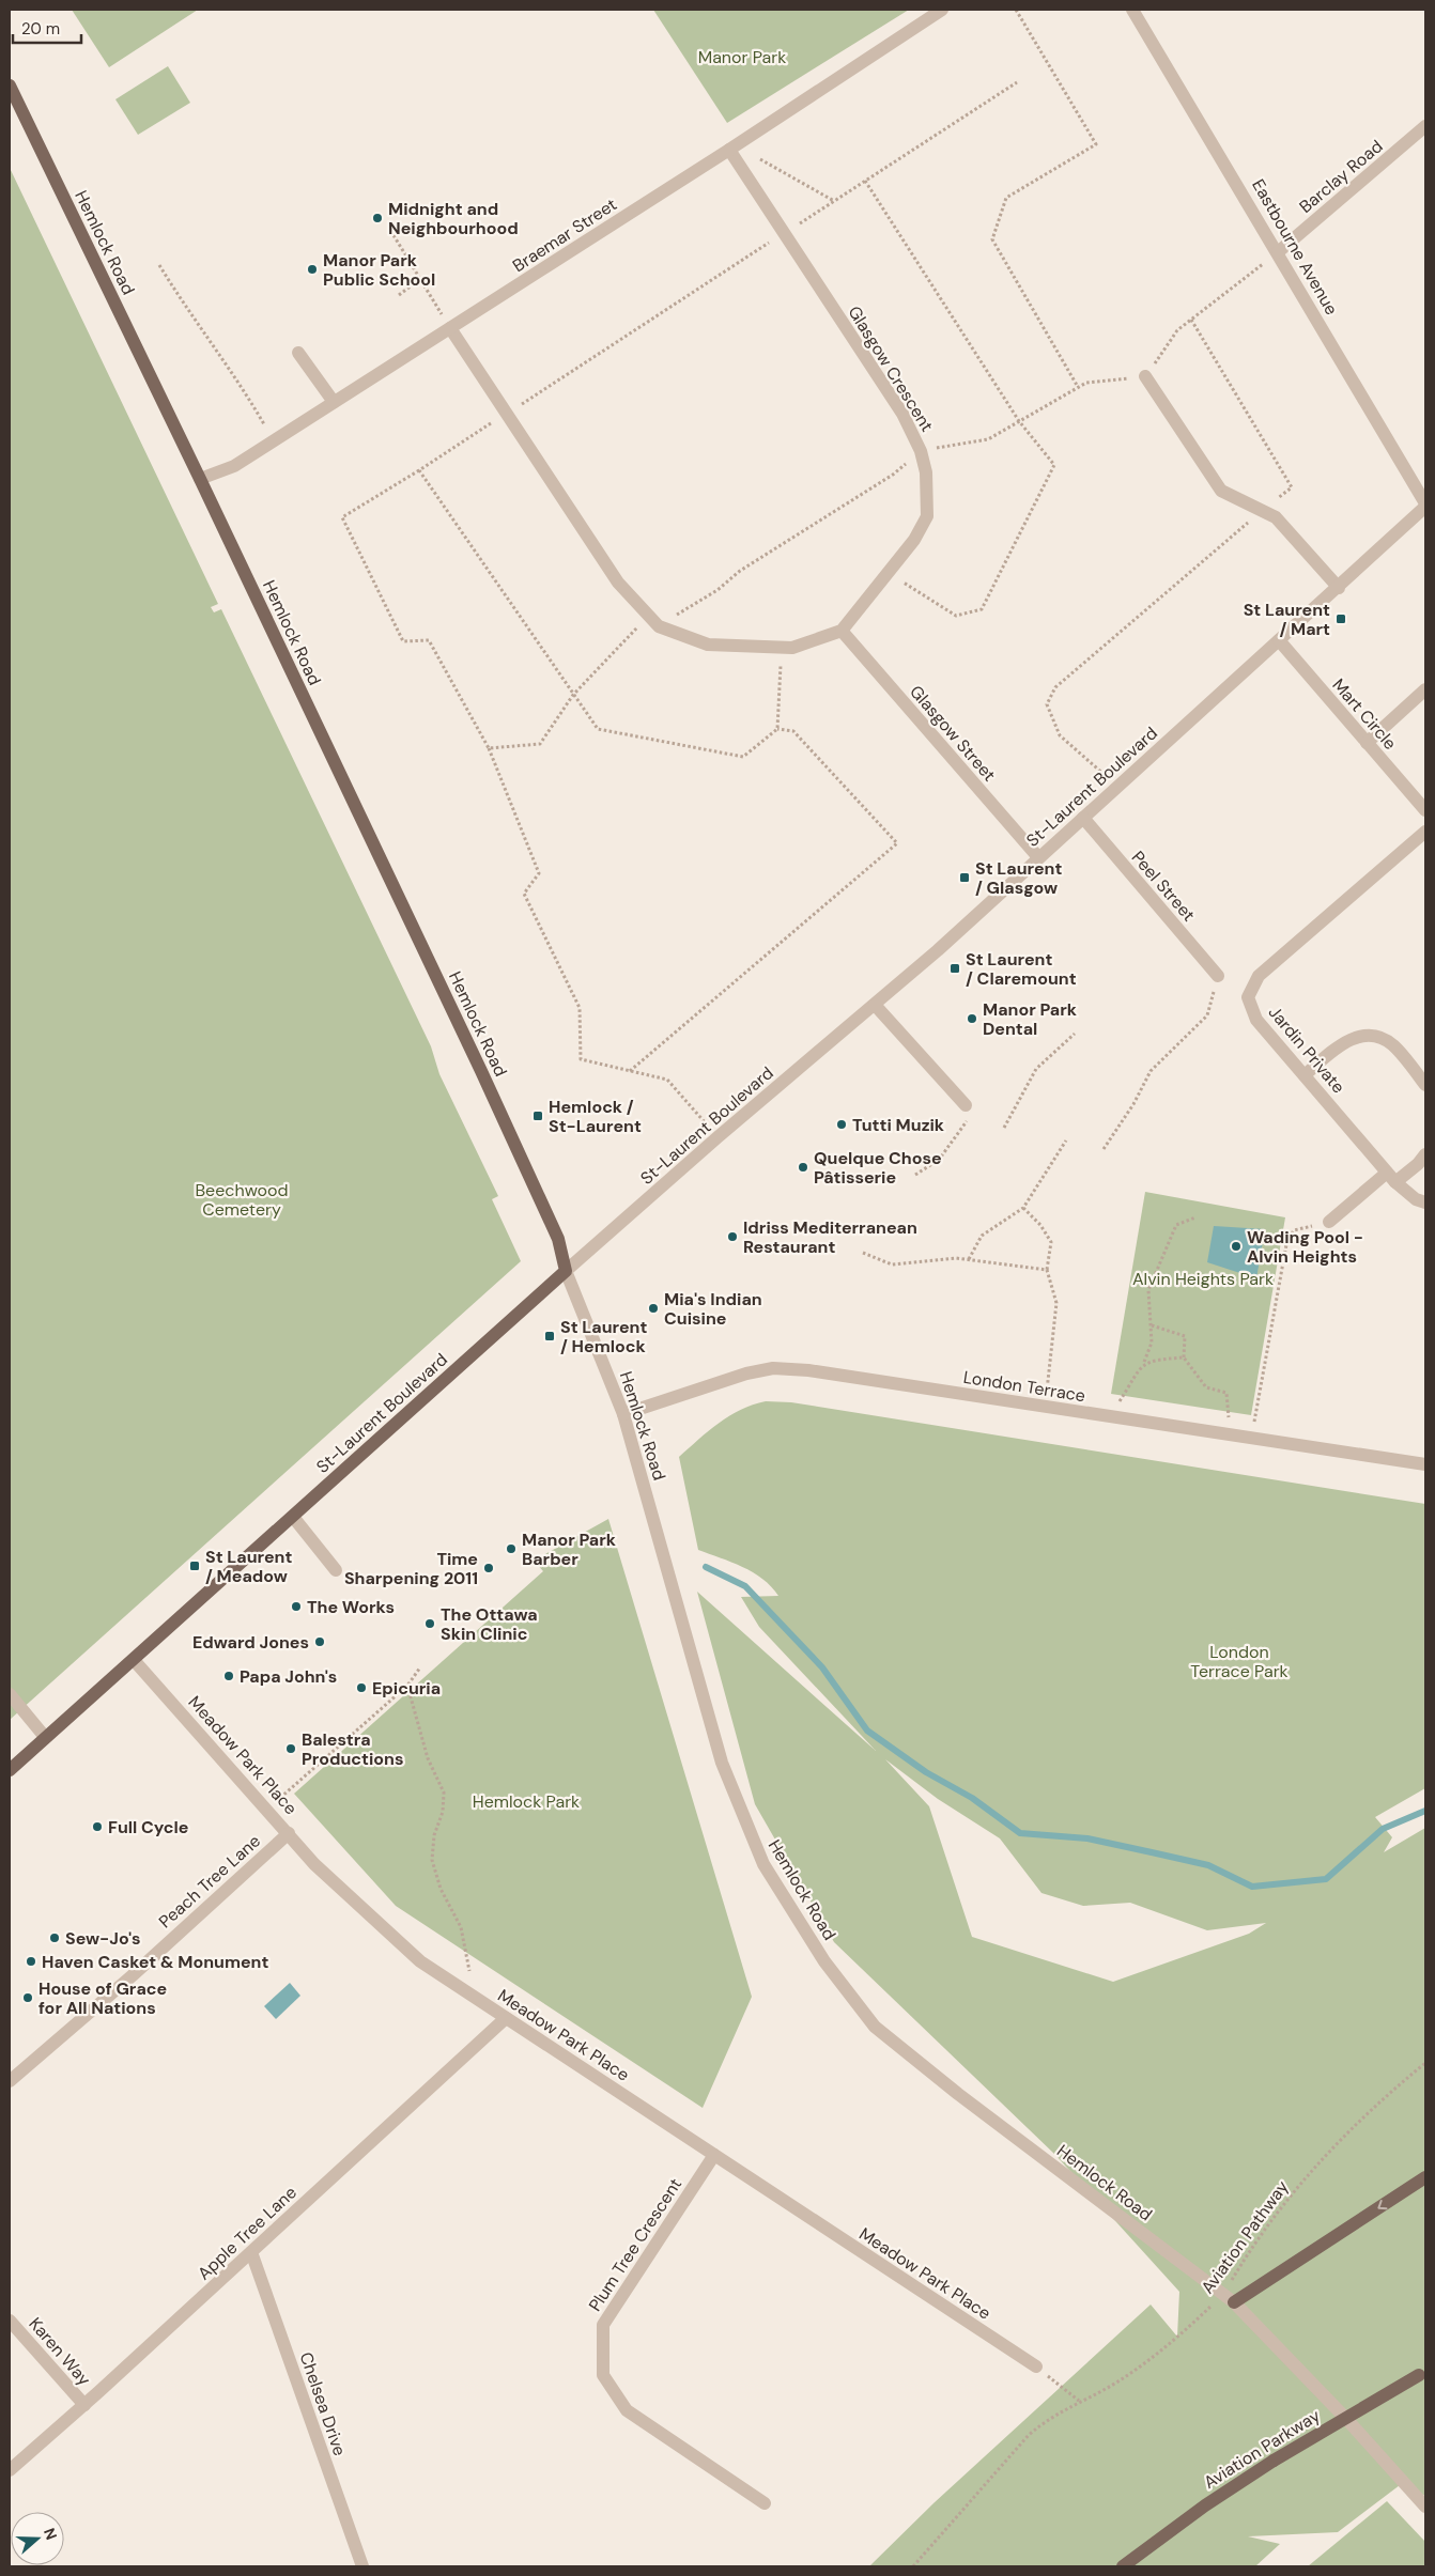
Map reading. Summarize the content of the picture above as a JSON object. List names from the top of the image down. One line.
{"streets":{"main road":["Hemlock Road","St-Laurent Boulevard","Aviation Parkway"],"street":["Barclay Road","Braemar Street","Eastbourne Avenue","Glasgow Crescent","Mart Circle","Glasgow Street","Peel Street","Jardin Private","London Terrace","Meadow Park Place","Peach Tree Lane","Apple Tree Lane","Plum Tree Crescent","Karen Way","Chelsea Drive"],"path":["Aviation Pathway"]},"crossings":[["Barclay Road","Eastbourne Avenue"],["Braemar Street","Hemlock Road"],["Braemar Street","Glasgow Crescent"],["Hemlock Road","St-Laurent Boulevard"],["Hemlock Road","London Terrace"],["Hemlock Road","Aviation Pathway"],["Eastbourne Avenue","St-Laurent Boulevard"],["Glasgow Crescent","Glasgow Street"],["Mart Circle","St-Laurent Boulevard"],["Glasgow Street","St-Laurent Boulevard"],["St-Laurent Boulevard","Peel Street"],["St-Laurent Boulevard","Meadow Park Place"],["Meadow Park Place","Peach Tree Lane"],["Meadow Park Place","Apple Tree Lane"],["Meadow Park Place","Plum Tree Crescent"],["Apple Tree Lane","Karen Way"],["Apple Tree Lane","Chelsea Drive"]],"parks":["Manor Park","Beechwood Cemetery","Alvin Heights Park","London Terrace Park","Hemlock Park"],"places":{"other":["Midnight and Neighbourhood","Manor Park Public School","Manor Park Dental","Tutti Muzik","Quelque Chose Pâtisserie","Idriss Mediterranean Restaurant","Wading Pool - Alvin Heights","Mia's Indian Cuisine","Manor Park Barber","Time Sharpening 2011","The Works","The Ottawa Skin Clinic","Edward Jones","Papa John's","Epicuria","Balestra Productions","Full Cycle","Sew-Jo's","Haven Casket & Monument","House of Grace for All Nations"],"transit":["St Laurent / Mart","St Laurent / Glasgow","St Laurent / Claremount","Hemlock / St-Laurent","St Laurent / Hemlock","St Laurent / Meadow"]},"scale_bar":"20 m","north":"right"}
